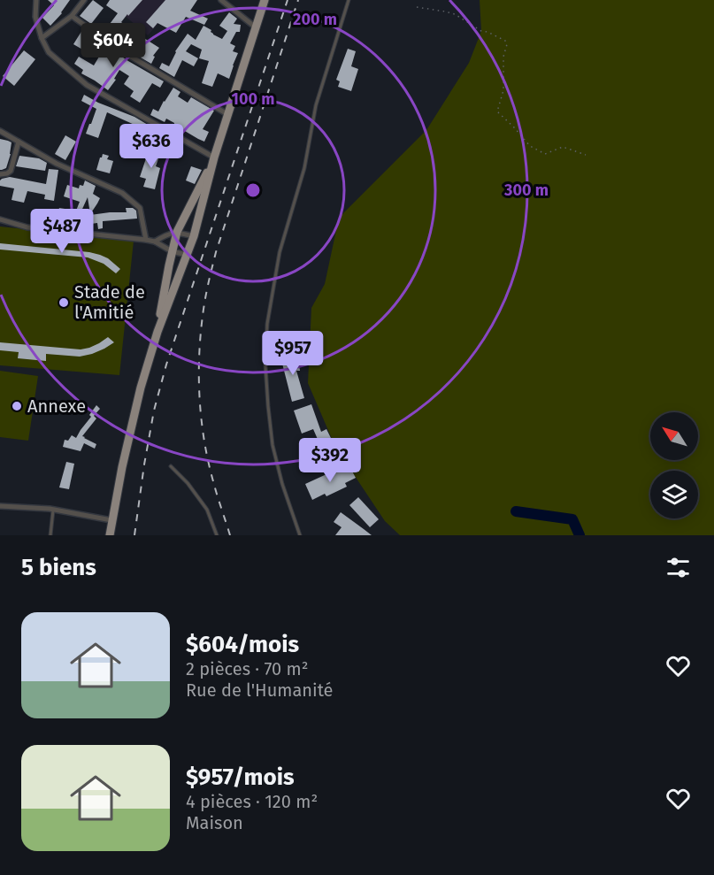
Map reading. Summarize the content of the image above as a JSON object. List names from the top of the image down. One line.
{"places":["Stade de l'Amitié","Annexe"],"north":"top left","page":{"price":["$604","$636","$487","$957","$392"],"heading":"5 biens","list":[{"name":"$604/mois","note":"2 pièces · 70 m² · Rue de l'Humanité"},{"name":"$957/mois","note":"4 pièces · 120 m² · Maison"}]},"rings":["200 m","100 m","300 m"]}
